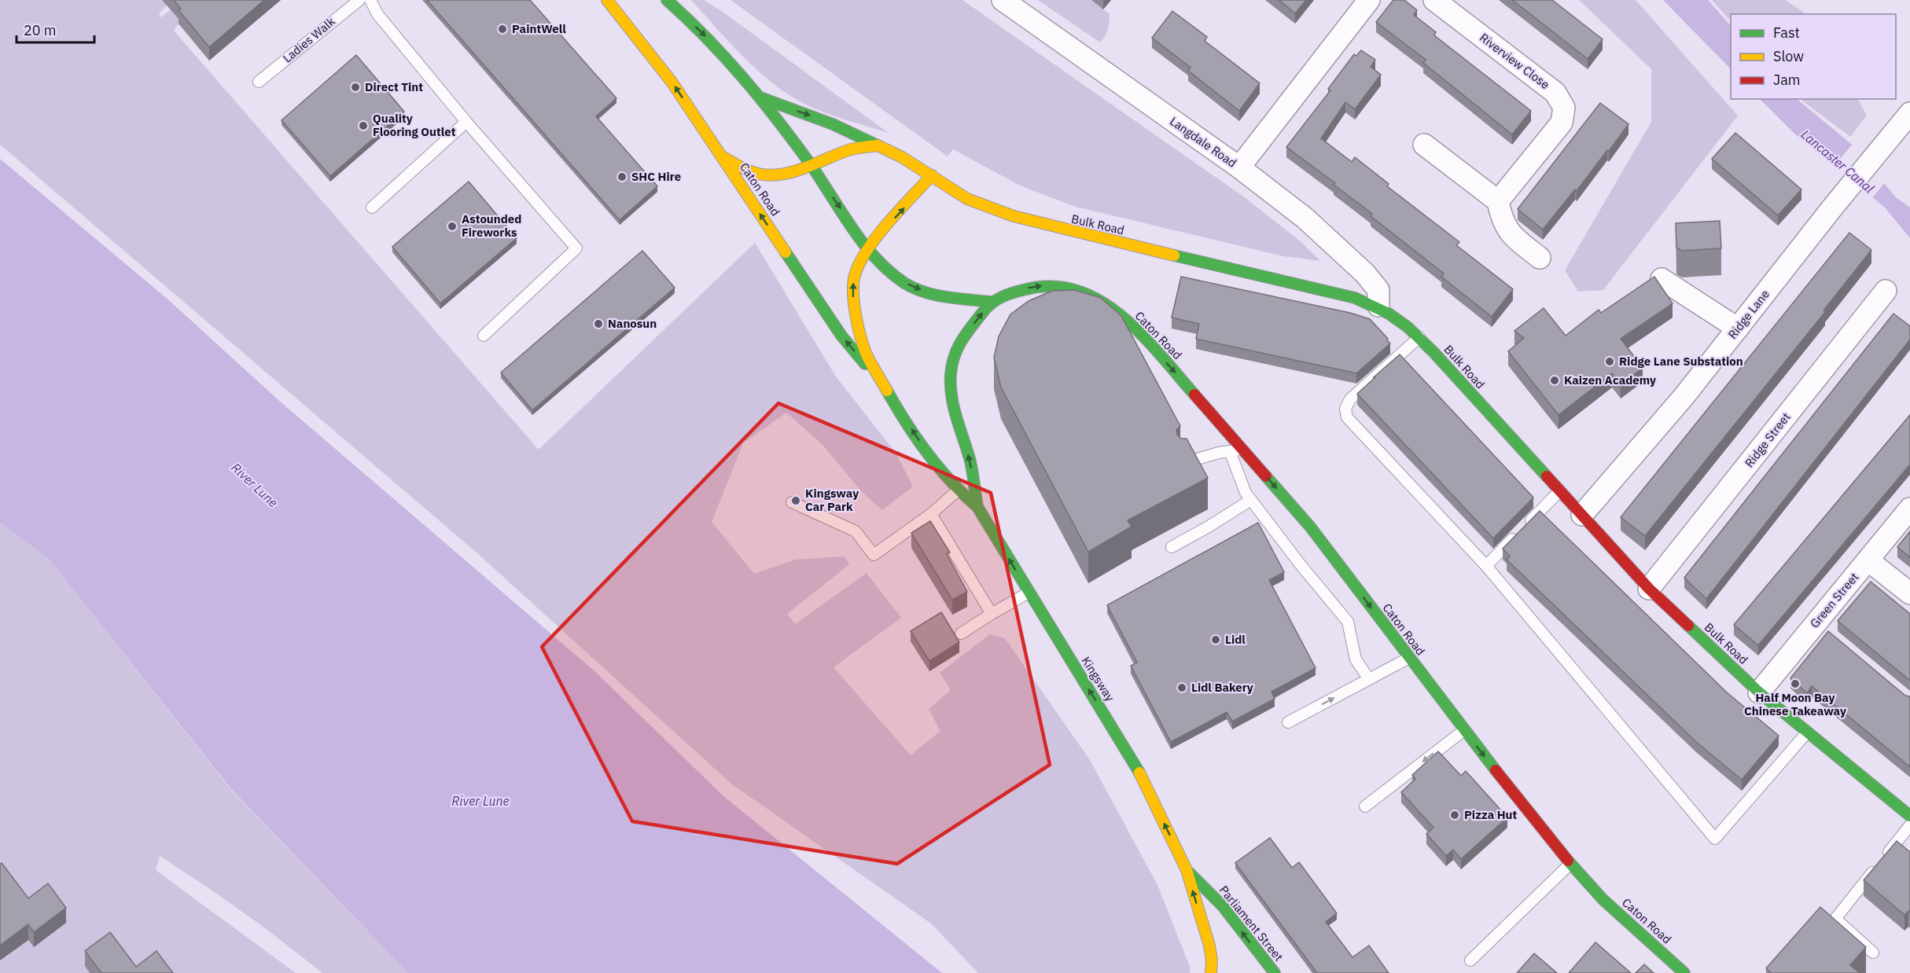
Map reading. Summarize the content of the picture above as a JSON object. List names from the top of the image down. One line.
{"streets":{"main road":["Caton Road","Bulk Road","Kingsway","Parliament Street"],"street":["Riverview Close","Langdale Road","Ridge Lane","Ridge Street","Green Street"],"lane":["Ladies Walk"]},"crossings":[["Langdale Road","Bulk Road"],["Bulk Road","Ridge Lane"],["Bulk Road","Ridge Street"],["Bulk Road","Green Street"],["Kingsway","Parliament Street"]],"one_way":["Kingsway","Parliament Street"],"water":["Lancaster Canal","River Lune"],"places":["PaintWell","Direct Tint","Quality Flooring Outlet","SHC Hire","Astounded Fireworks","Nanosun","Ridge Lane Substation","Kaizen Academy","Kingsway Car Park","Lidl","Half Moon Bay Chinese Takeaway","Lidl Bakery","Pizza Hut"],"legend":["Fast","Slow","Jam"],"scale_bar":"20 m"}
